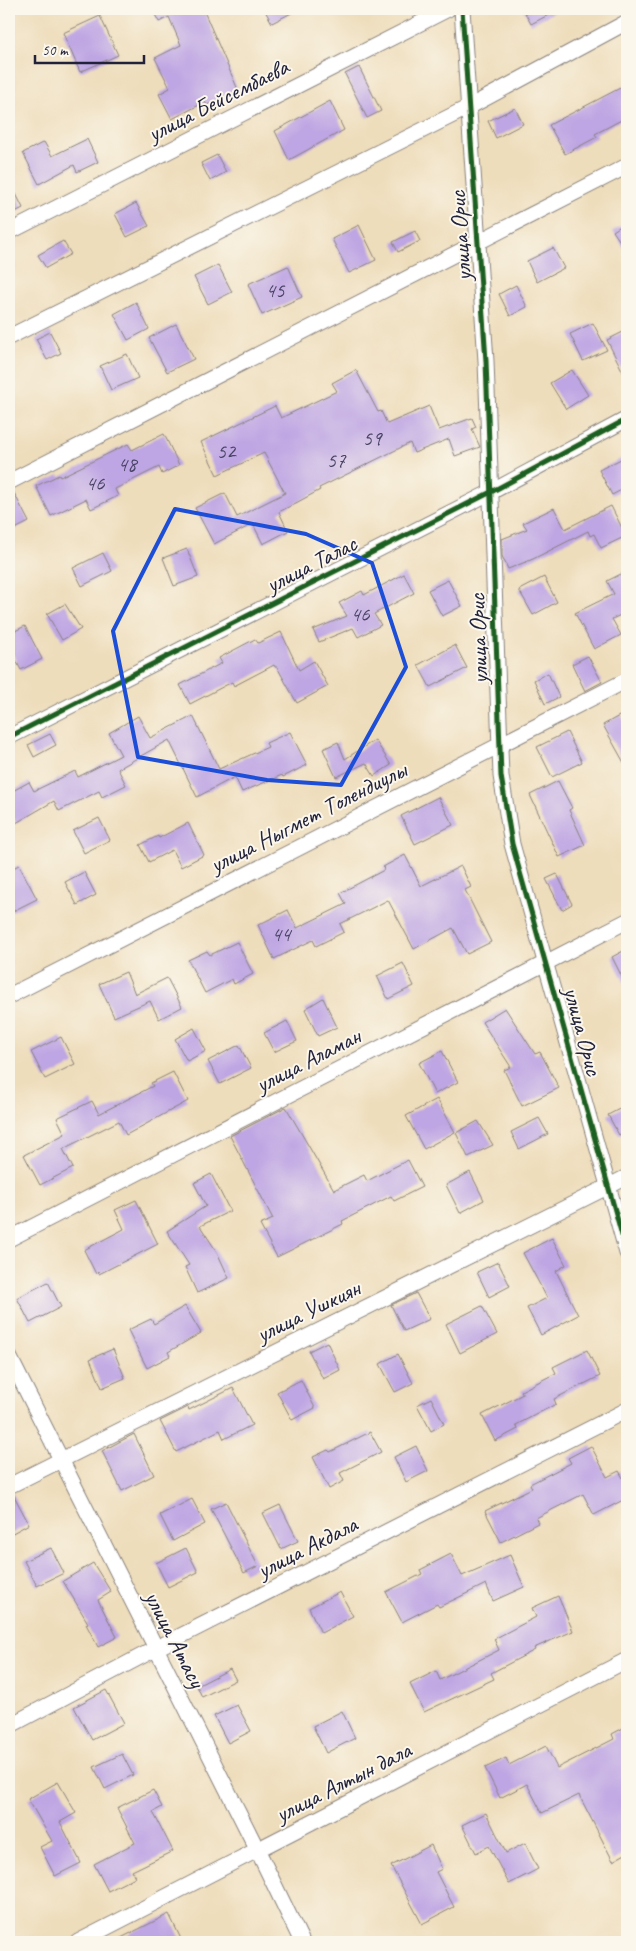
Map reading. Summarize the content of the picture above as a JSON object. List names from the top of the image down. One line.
{"streets":{"street":["улица Бейсембаева","улица Орис","улица Талас","улица Ныгмет Толендиулы","улица Аламан","улица Ушкиян","улица Акдала","улица Атасу","улица Алтын дала"]},"crossings":[["улица Орис","улица Талас"],["улица Орис","улица Ныгмет Толендиулы"],["улица Орис","улица Аламан"],["улица Орис","улица Ушкиян"],["улица Ушкиян","улица Атасу"],["улица Акдала","улица Атасу"],["улица Атасу","улица Алтын дала"]],"house_numbers":["45","59","52","57","48","46","46","44"],"scale_bar":"50 m"}
